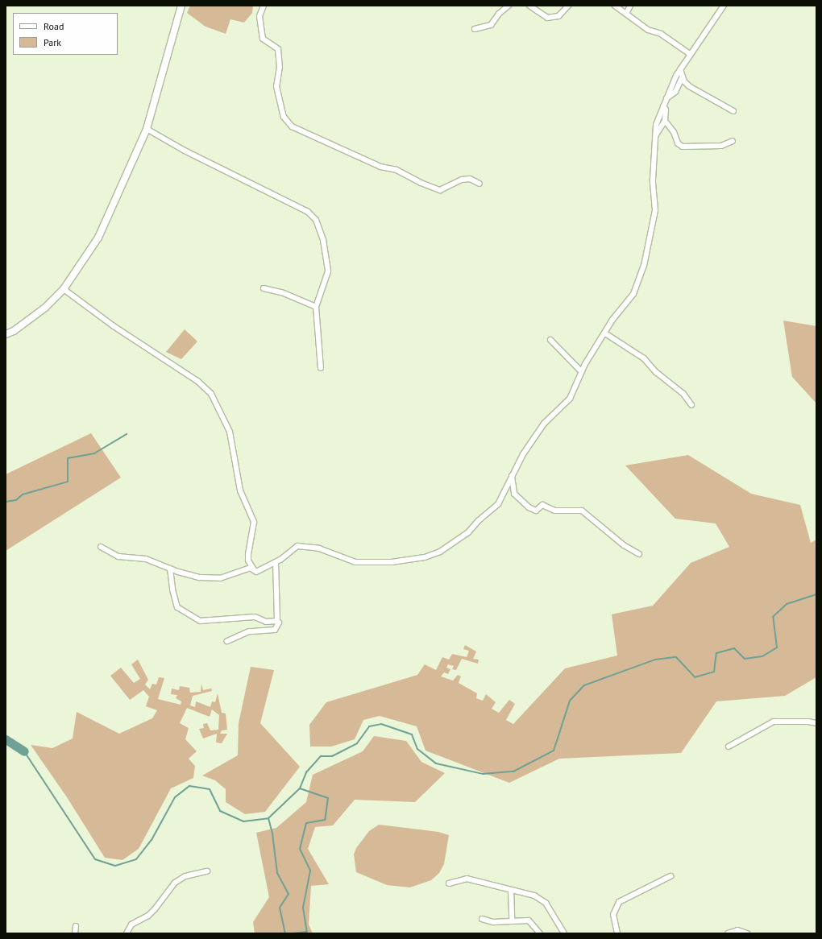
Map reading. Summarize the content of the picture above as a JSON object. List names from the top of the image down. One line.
{"legend":["Road","Park"]}
